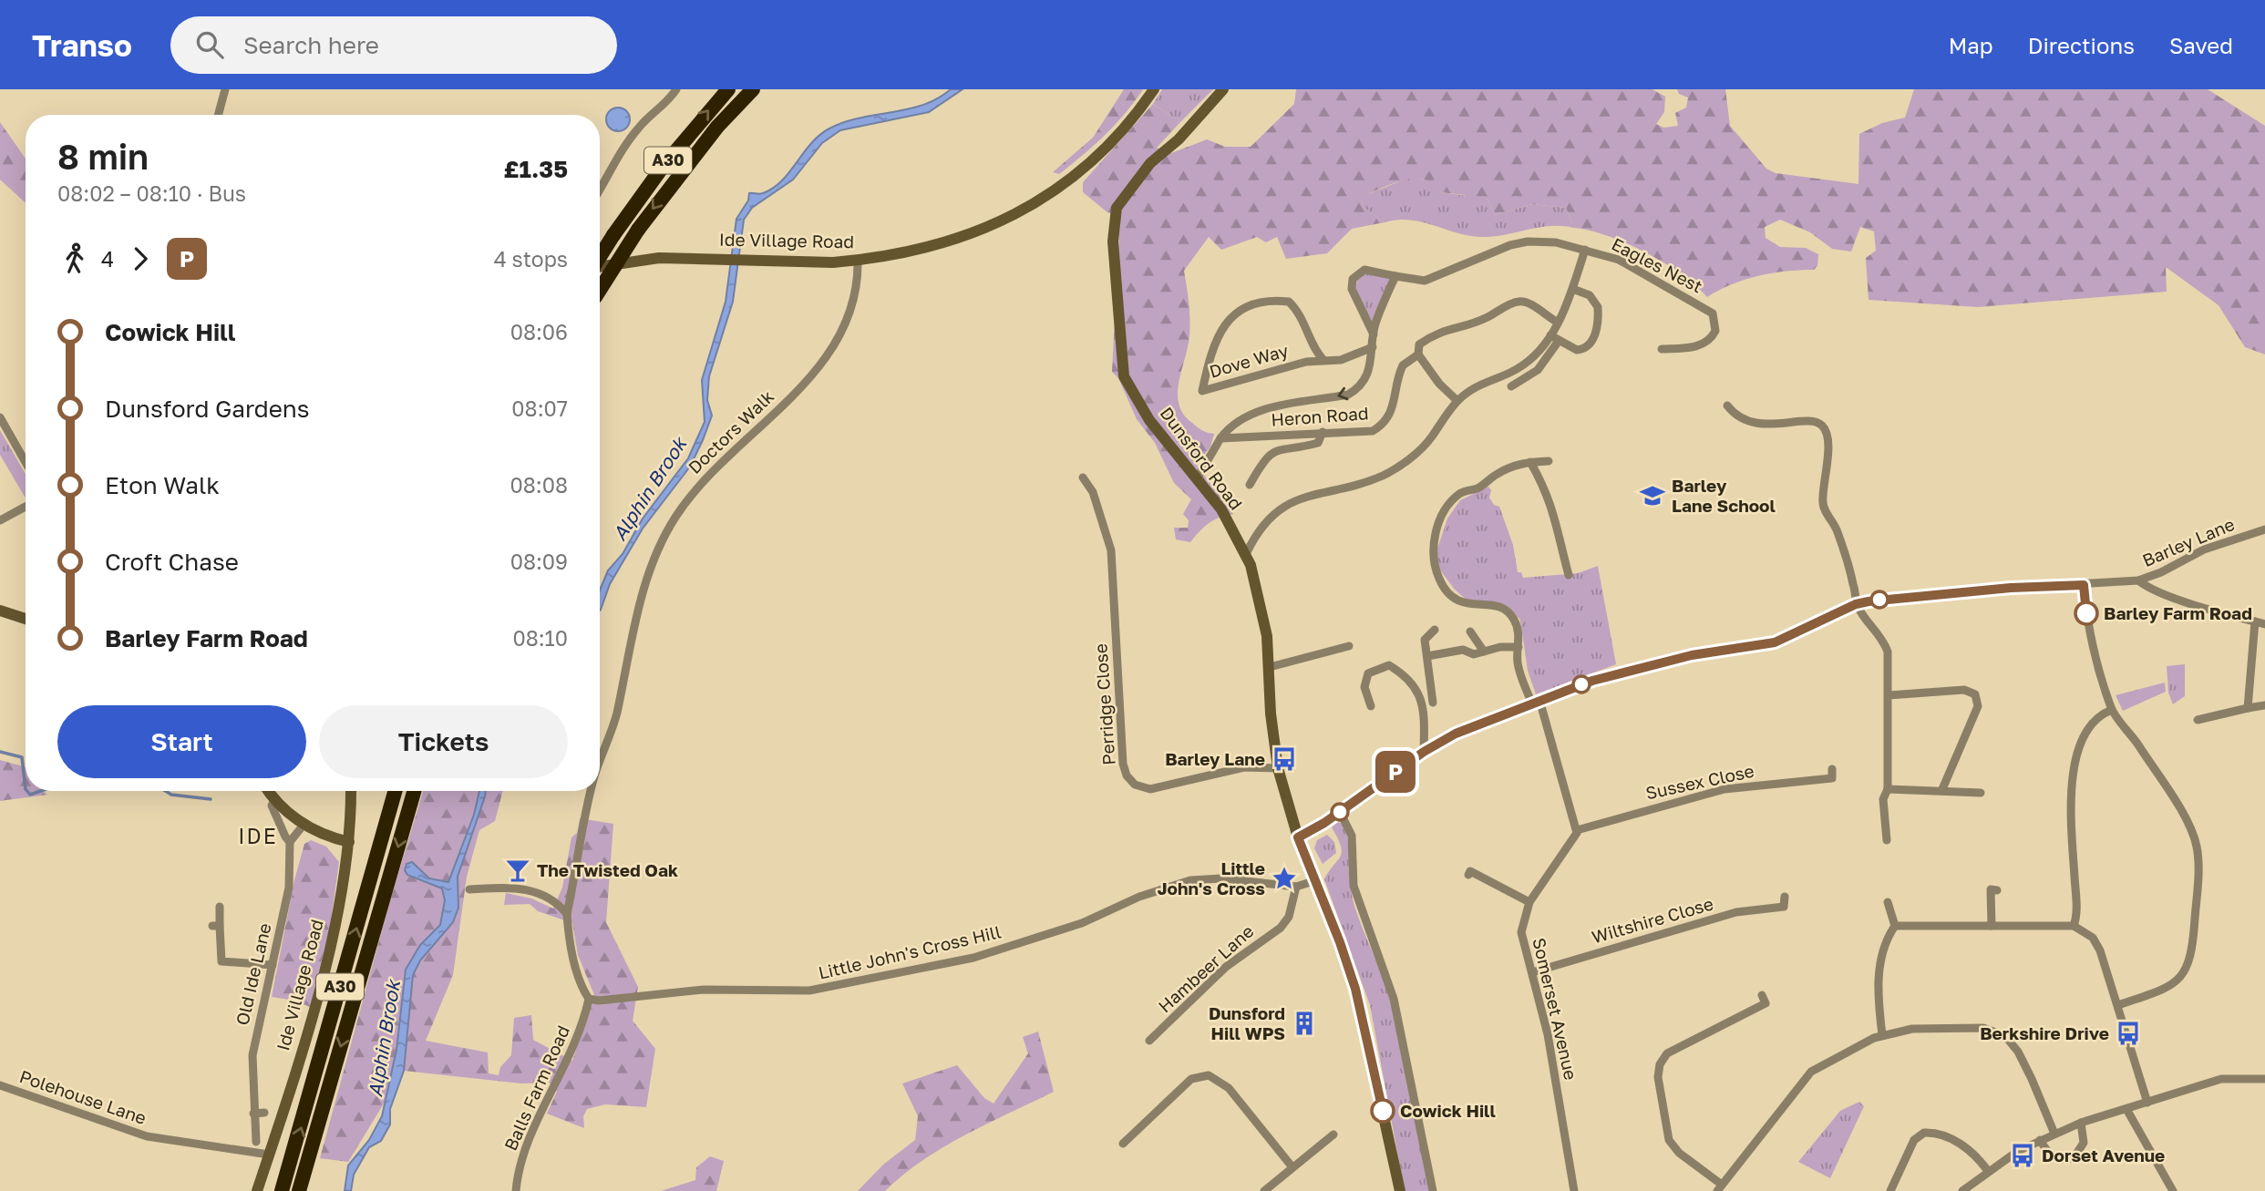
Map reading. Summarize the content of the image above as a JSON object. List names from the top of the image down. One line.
{"streets":{"highway":["A30"],"main road":["Ide Village Road","Dunsford Road"],"street":["Eagles Nest","Dove Way","Heron Road","Doctors Walk","Barley Lane","Perridge Close","Sussex Close","Wiltshire Close","Little John's Cross Hill","Hambeer Lane","Old Ide Lane","Somerset Avenue","Balls Farm Road","Polehouse Lane"]},"crossings":[["Ide Village Road","Doctors Walk"],["Ide Village Road","Polehouse Lane"],["Dunsford Road","Barley Lane"],["Dunsford Road","Perridge Close"],["Dunsford Road","Little John's Cross Hill"],["Sussex Close","Somerset Avenue"],["Wiltshire Close","Somerset Avenue"],["Little John's Cross Hill","Hambeer Lane"],["Little John's Cross Hill","Balls Farm Road"]],"districts":["IDE"],"water":["Alphin Brook"],"places":{"school or university":["Barley Lane School"],"other":["Barley Farm Road","Cowick Hill"],"bus stop":["Barley Lane","Berkshire Drive","Dorset Avenue"],"bar":["The Twisted Oak"],"place":["Little John's Cross"],"building":["Dunsford Hill WPS"]},"lines":["bus line P"],"page":{"header":"Transo","search":"Search here","nav":["Map","Directions","Saved"],"on_map":"P","heading":["8 min","08:02 – 08:10 · Bus","£1.35"],"legs":["4","P","4 stops"],"list":[{"name":"Cowick Hill","value":"08:06"},{"name":"Dunsford Gardens","value":"08:07"},{"name":"Eton Walk","value":"08:08"},{"name":"Croft Chase","value":"08:09"},{"name":"Barley Farm Road","value":"08:10"}],"buttons":["Start","Tickets"]}}
